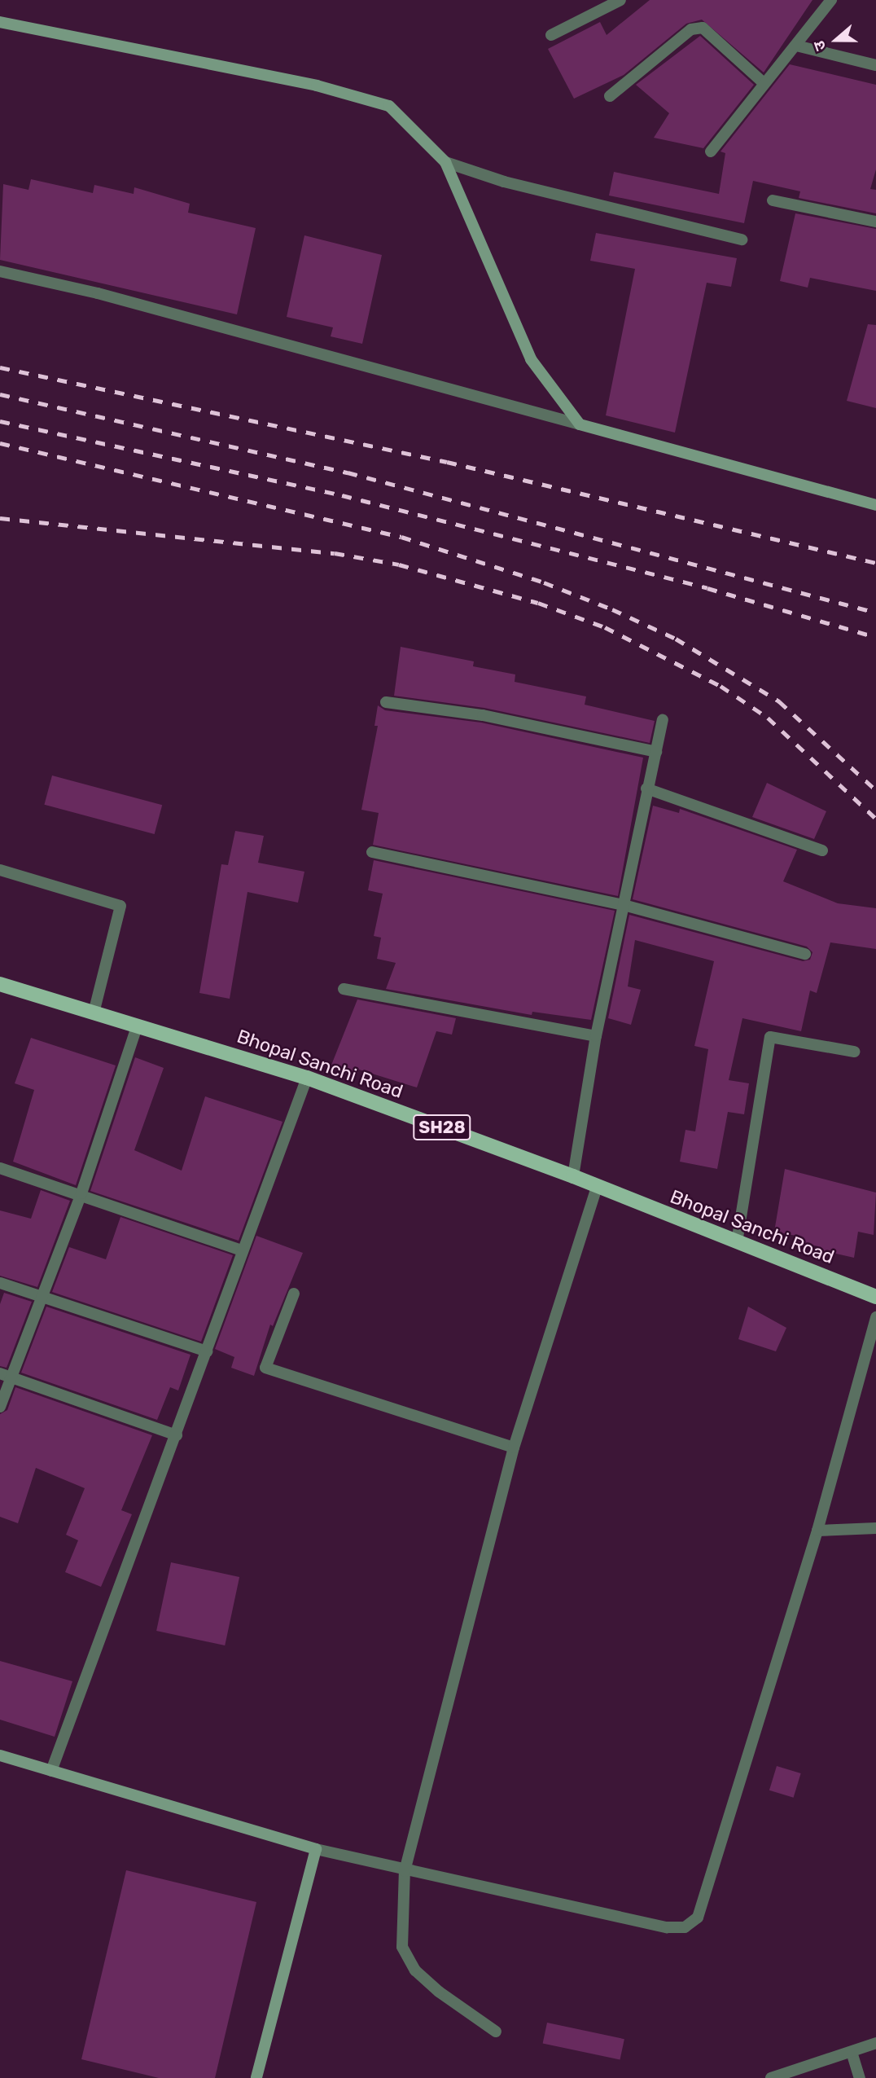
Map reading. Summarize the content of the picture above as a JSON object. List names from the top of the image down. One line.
{"streets":{"main road":["Bhopal Sanchi Road","SH28"]},"north":"left"}
